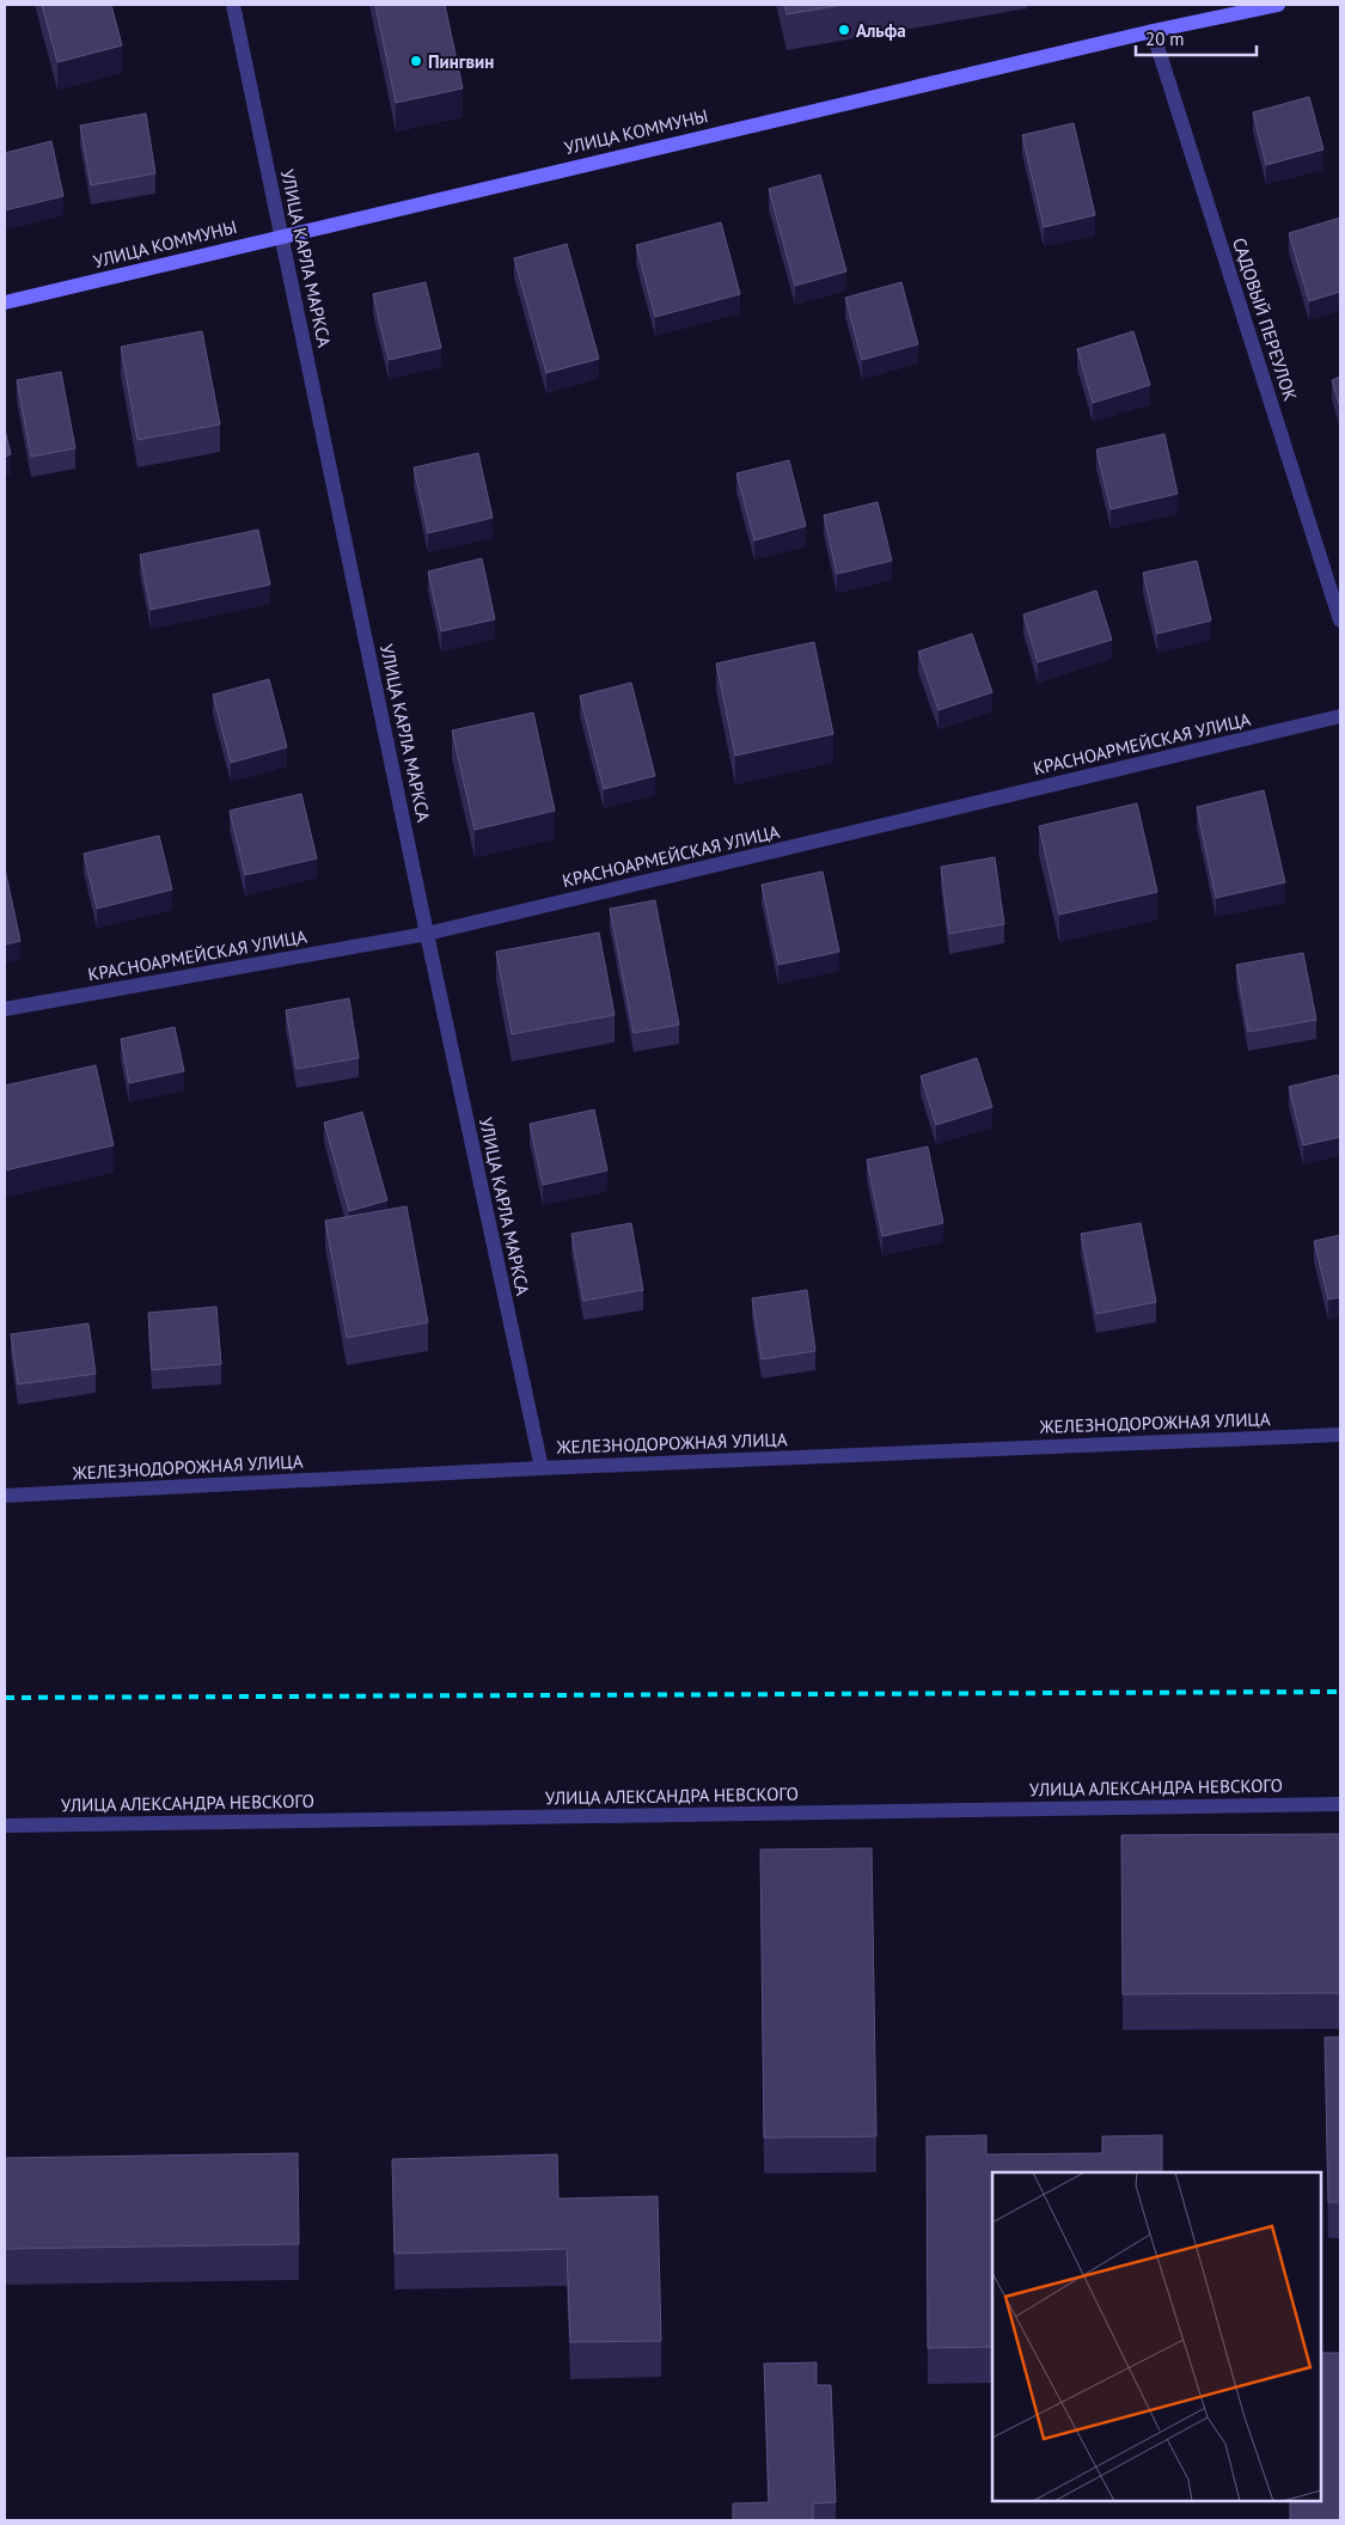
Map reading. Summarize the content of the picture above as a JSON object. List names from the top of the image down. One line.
{"streets":{"street":["УЛИЦА КОММУНЫ","УЛИЦА КАРЛА МАРКСА","САДОВЫЙ ПЕРЕУЛОК","КРАСНОАРМЕЙСКАЯ УЛИЦА","ЖЕЛЕЗНОДОРОЖНАЯ УЛИЦА","УЛИЦА АЛЕКСАНДРА НЕВСКОГО"]},"crossings":[["УЛИЦА КОММУНЫ","УЛИЦА КАРЛА МАРКСА"],["УЛИЦА КОММУНЫ","САДОВЫЙ ПЕРЕУЛОК"],["УЛИЦА КАРЛА МАРКСА","КРАСНОАРМЕЙСКАЯ УЛИЦА"],["УЛИЦА КАРЛА МАРКСА","ЖЕЛЕЗНОДОРОЖНАЯ УЛИЦА"]],"places":["Альфа","Пингвин"],"scale_bar":"20 m"}
